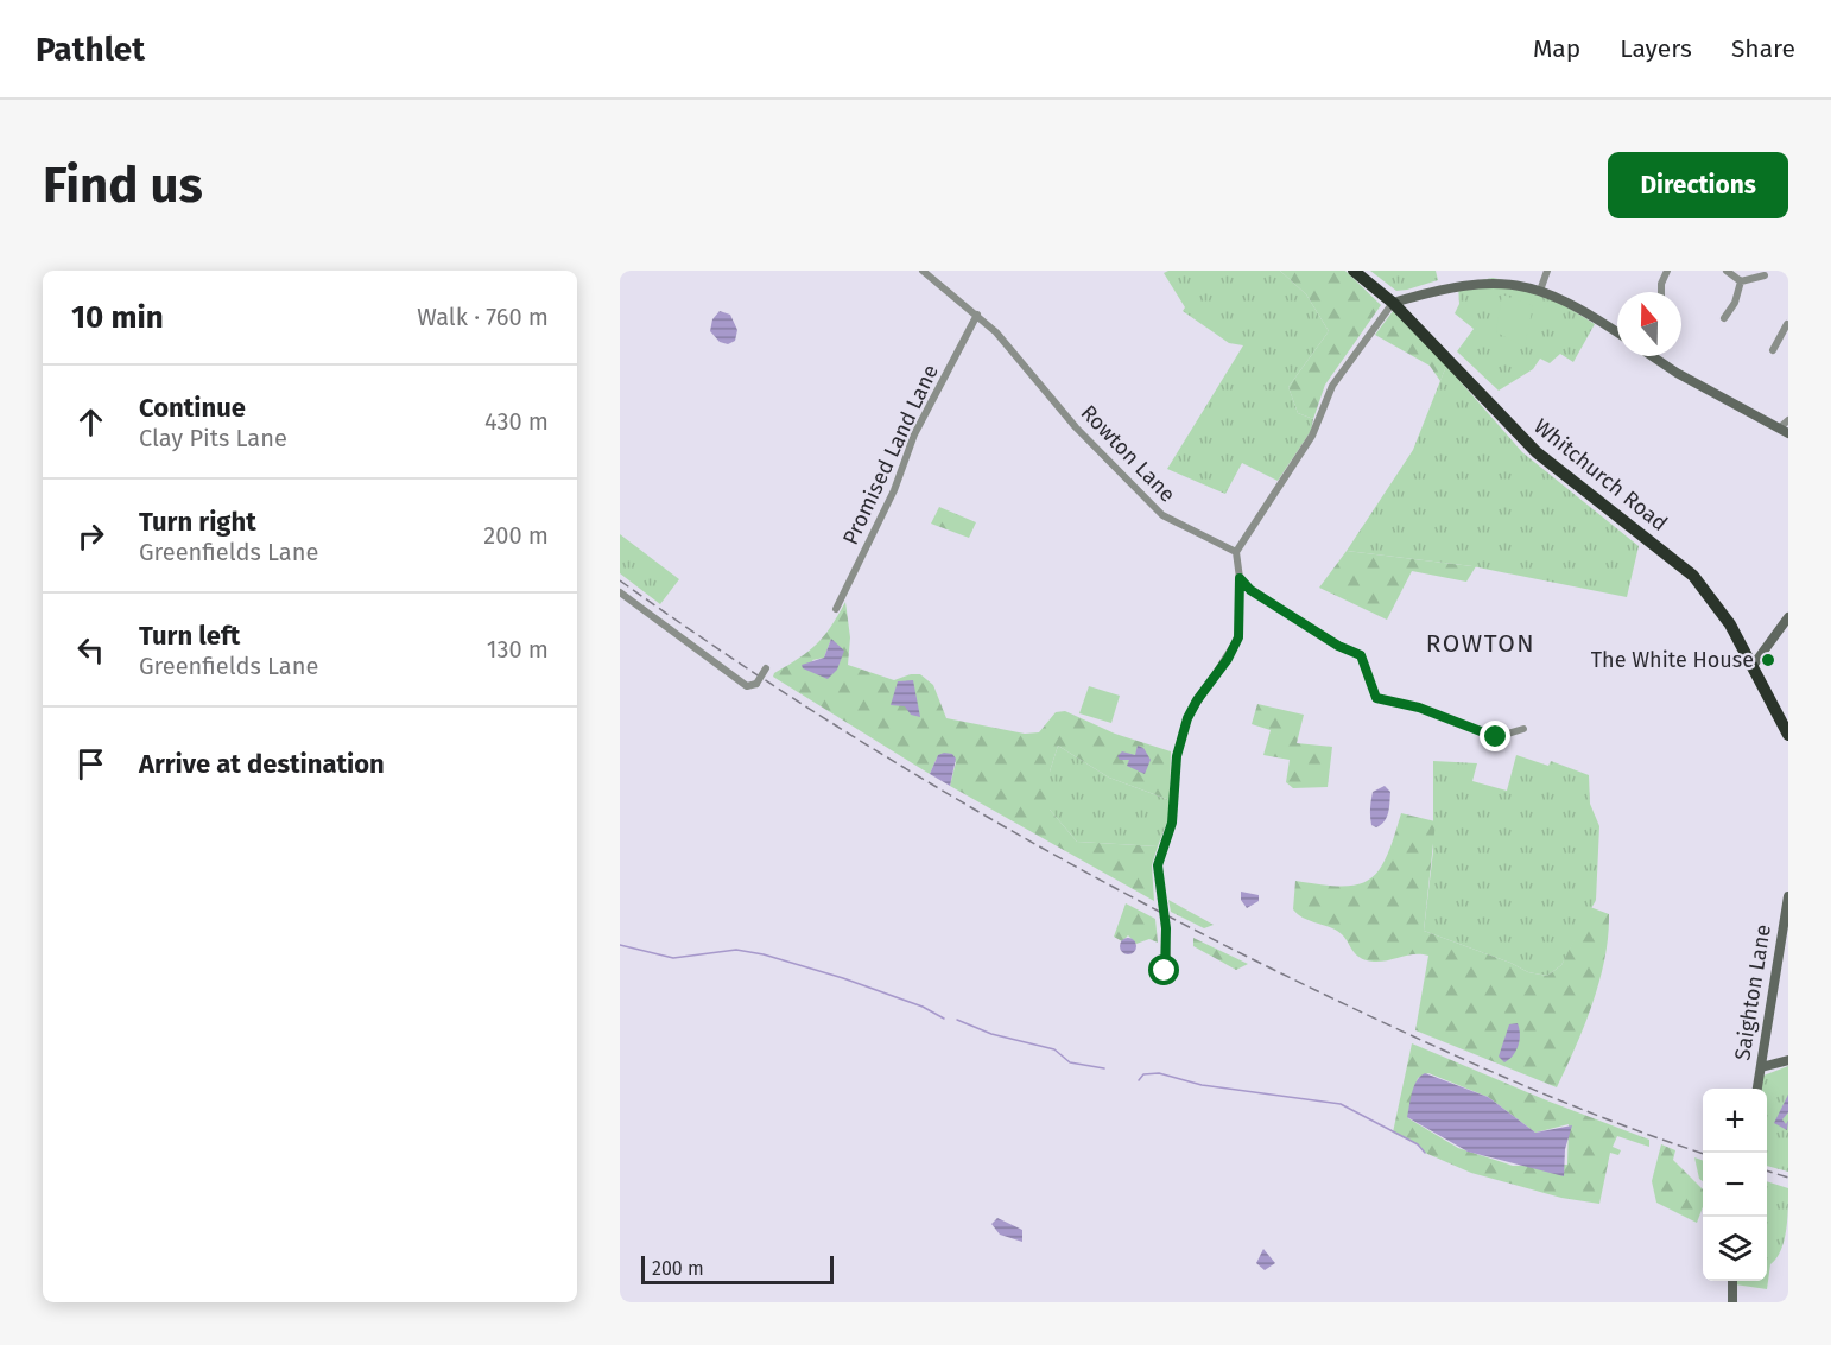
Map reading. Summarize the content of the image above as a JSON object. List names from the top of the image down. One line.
{"streets":{"highway":["Whitchurch Road"],"street":["Rowton Lane","Promised Land Lane","Saighton Lane"]},"crossings":[["Rowton Lane","Promised Land Lane"]],"districts":["ROWTON"],"places":["The White House"],"scale_bar":"200 m","north":"top","page":{"header":"Pathlet","nav":["Map","Layers","Share"],"buttons":"Directions","title":"Find us","heading":["10 min","Walk · 760 m"],"list":[["Continue","Clay Pits Lane","430 m"],["Turn right","Greenfields Lane","200 m"],["Turn left","Greenfields Lane","130 m"],"Arrive at destination"],"map_buttons":["+","−"],"scale":"200 m"}}
